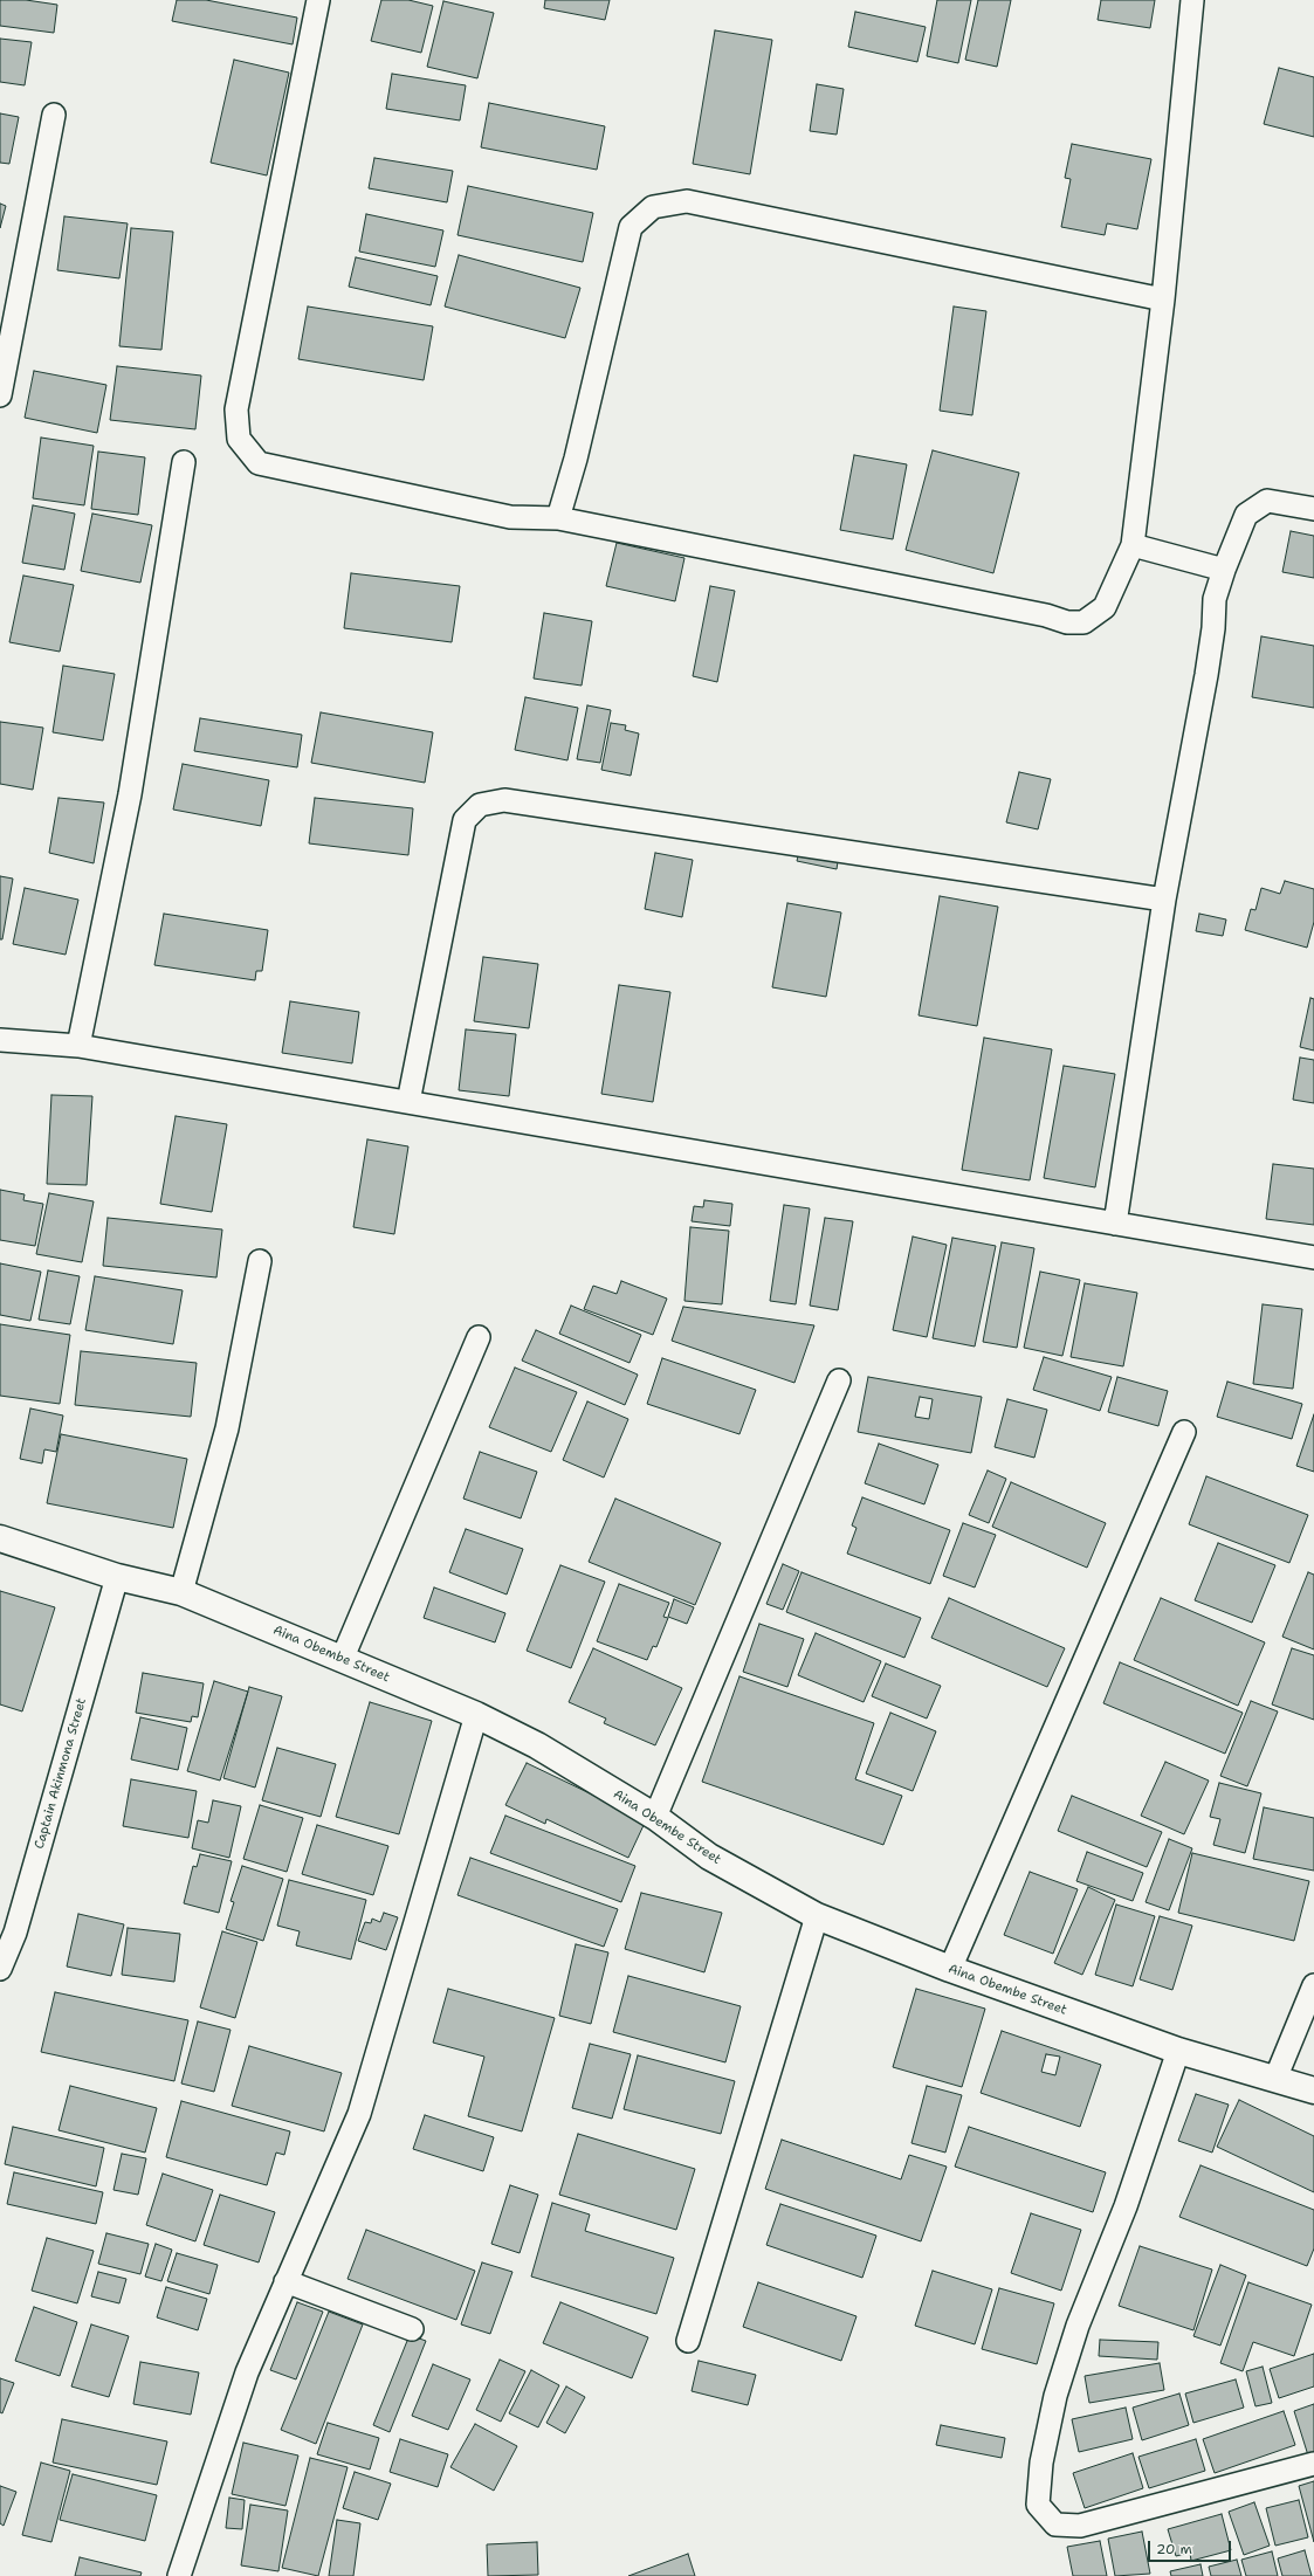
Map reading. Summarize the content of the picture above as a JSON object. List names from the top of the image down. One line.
{"streets":{"street":["Aina Obembe Street","Captain Akinmona Street"]},"crossings":[["Aina Obembe Street","Captain Akinmona Street"]],"scale_bar":"20 m"}
